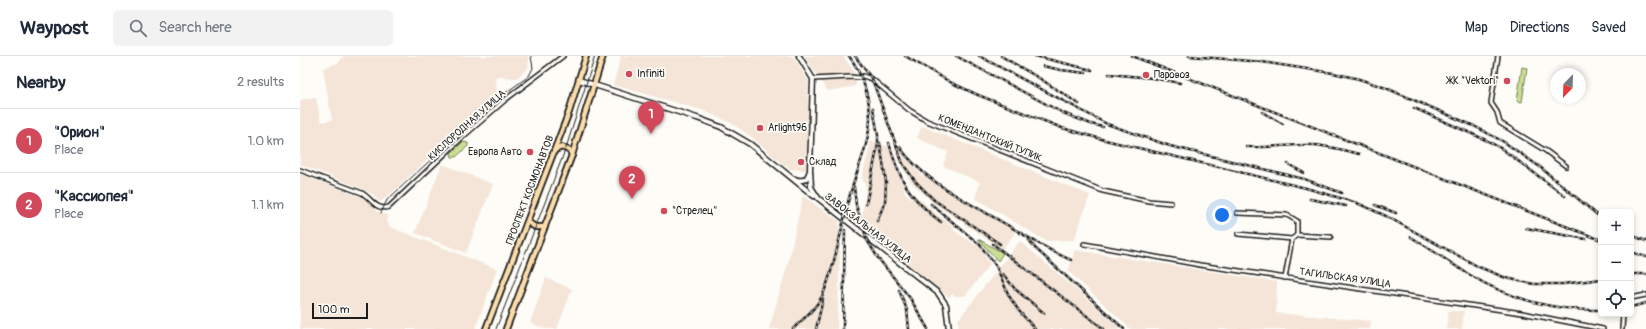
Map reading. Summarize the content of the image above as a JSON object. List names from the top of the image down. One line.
{"streets":{"main road":["ПРОСПЕКТ КОСМОНАВТОВ","ЗАВОКЗАЛЬНАЯ УЛИЦА"],"street":["КИСЛОРОДНАЯ УЛИЦА","КОМЕНДАНТСКИЙ ТУПИК","ТАГИЛЬСКАЯ УЛИЦА"]},"crossings":[["КОМЕНДАНТСКИЙ ТУПИК","ЗАВОКЗАЛЬНАЯ УЛИЦА"]],"places":["Infiniti","Паровоз","ЖК \"Vektori\"","Arlight96","Европа Авто","Склад","\"Стрелец\""],"scale_bar":"100 m","north":"bottom left","page":{"header":"Waypost","search":"Search here","nav":["Map","Directions","Saved"],"heading":["Nearby","2 results"],"pins":["1","2"],"list":[{"mark":"1","name":"\"Орион\"","note":"Place","value":"1.0 km"},{"mark":"2","name":"\"Кассиопея\"","note":"Place","value":"1.1 km"}],"map_buttons":["+","−"],"scale":"100 m"}}
